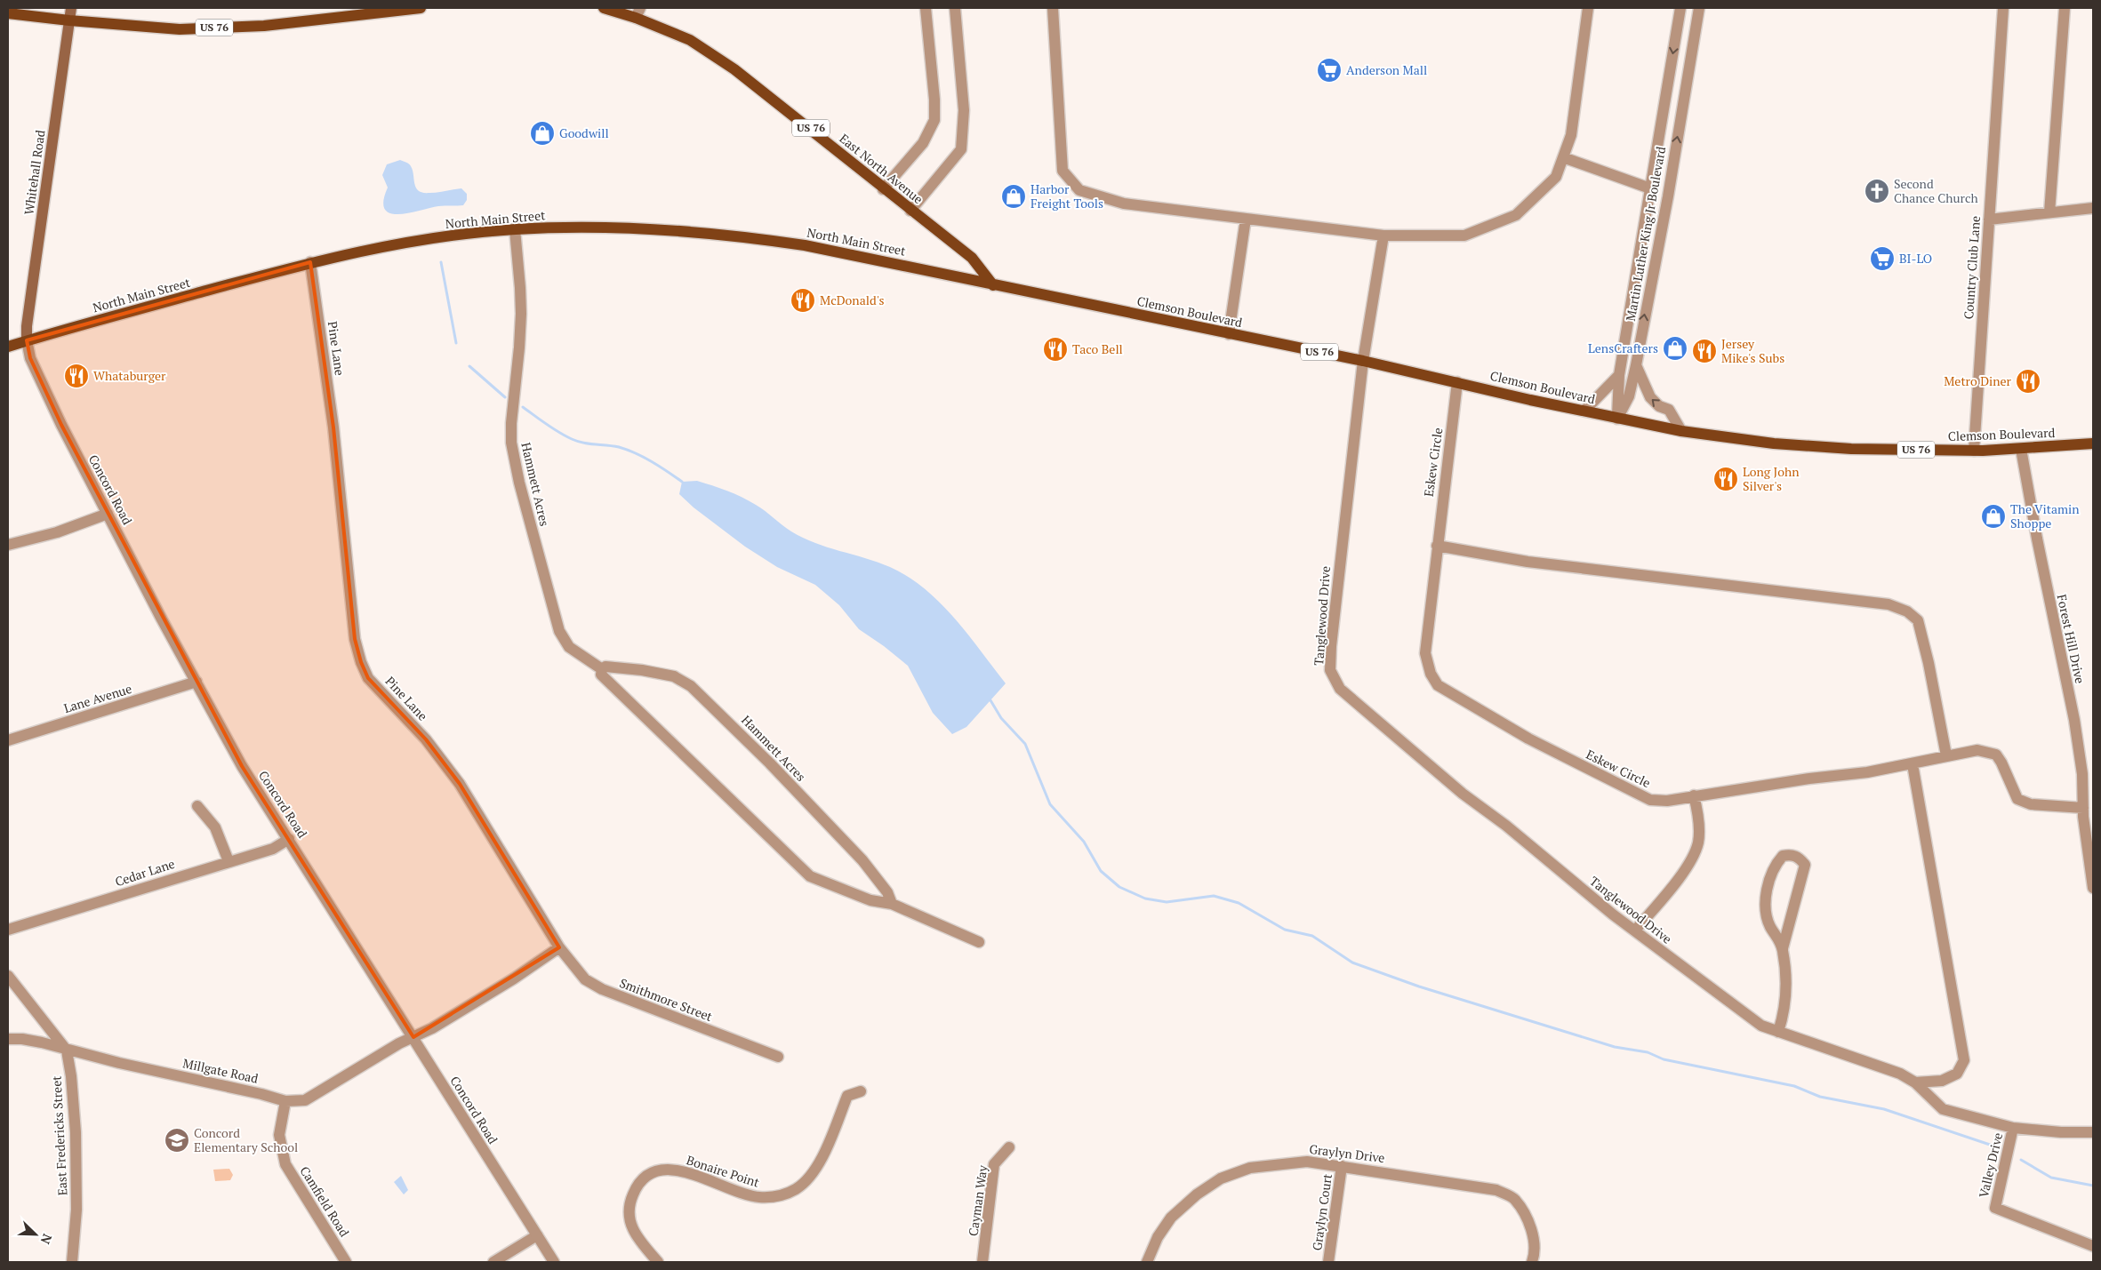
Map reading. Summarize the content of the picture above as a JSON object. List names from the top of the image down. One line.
{"streets":{"main road":["US 76","East North Avenue","Whitehall Road","North Main Street","Clemson Boulevard"],"street":["Martin Luther King Jr Boulevard","Country Club Lane","Pine Lane","Eskew Circle","Hammett Acres","Concord Road","Tanglewood Drive","Forest Hill Drive","Lane Avenue","Cedar Lane","Smithmore Street","Millgate Road","East Fredericks Street","Graylyn Drive","Valley Drive","Bonaire Point","Cayman Way","Camfield Road","Graylyn Court"]},"crossings":[["US 76","Whitehall Road"],["East North Avenue","North Main Street"],["East North Avenue","Clemson Boulevard"],["Whitehall Road","North Main Street"],["Whitehall Road","Concord Road"],["North Main Street","Clemson Boulevard"],["North Main Street","Pine Lane"],["North Main Street","Hammett Acres"],["North Main Street","Concord Road"],["Martin Luther King Jr Boulevard","Clemson Boulevard"],["Country Club Lane","Clemson Boulevard"],["Clemson Boulevard","Eskew Circle"],["Clemson Boulevard","Tanglewood Drive"],["Clemson Boulevard","Forest Hill Drive"],["Pine Lane","Smithmore Street"],["Eskew Circle","Forest Hill Drive"],["Concord Road","Lane Avenue"],["Concord Road","Cedar Lane"],["Concord Road","Millgate Road"],["Millgate Road","East Fredericks Street"],["Millgate Road","Camfield Road"],["Graylyn Drive","Graylyn Court"]],"places":{"supermarket":["Anderson Mall","BI-LO"],"shop":["Goodwill","Harbor Freight Tools","LensCrafters","The Vitamin Shoppe"],"church":["Second Chance Church"],"restaurant":["McDonald's","Taco Bell","Jersey Mike's Subs","Whataburger","Metro Diner","Long John Silver's"],"school or university":["Concord Elementary School"]},"north":"bottom right"}
